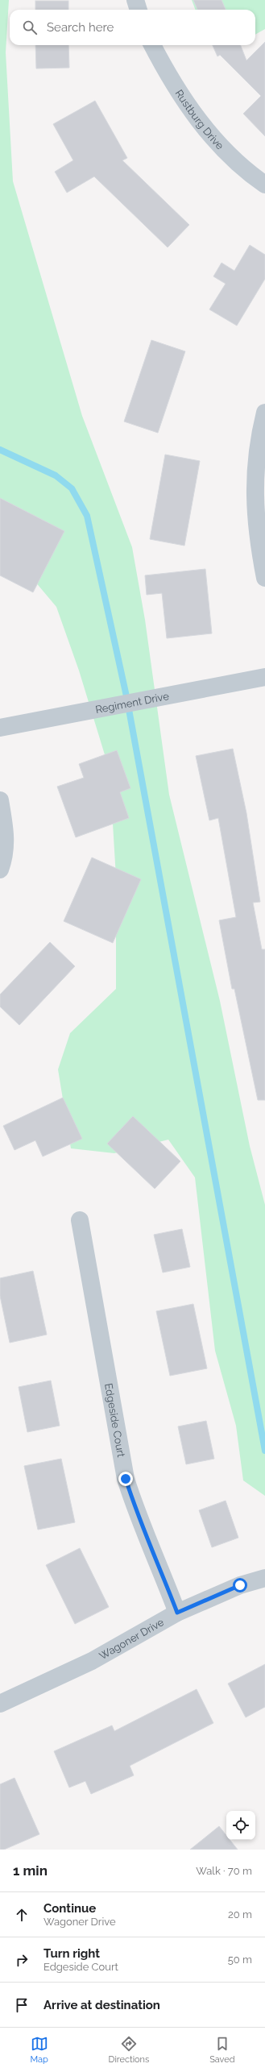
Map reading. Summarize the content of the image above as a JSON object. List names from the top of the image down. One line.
{"streets":{"street":["Rustburg Drive","Regiment Drive","Edgeside Court","Wagoner Drive"]},"crossings":[["Edgeside Court","Wagoner Drive"]],"page":{"search":"Search here","heading":["1 min","Walk · 70 m"],"list":[["Continue","Wagoner Drive","20 m"],["Turn right","Edgeside Court","50 m"],"Arrive at destination"],"nav":["Map","Directions","Saved"]}}
